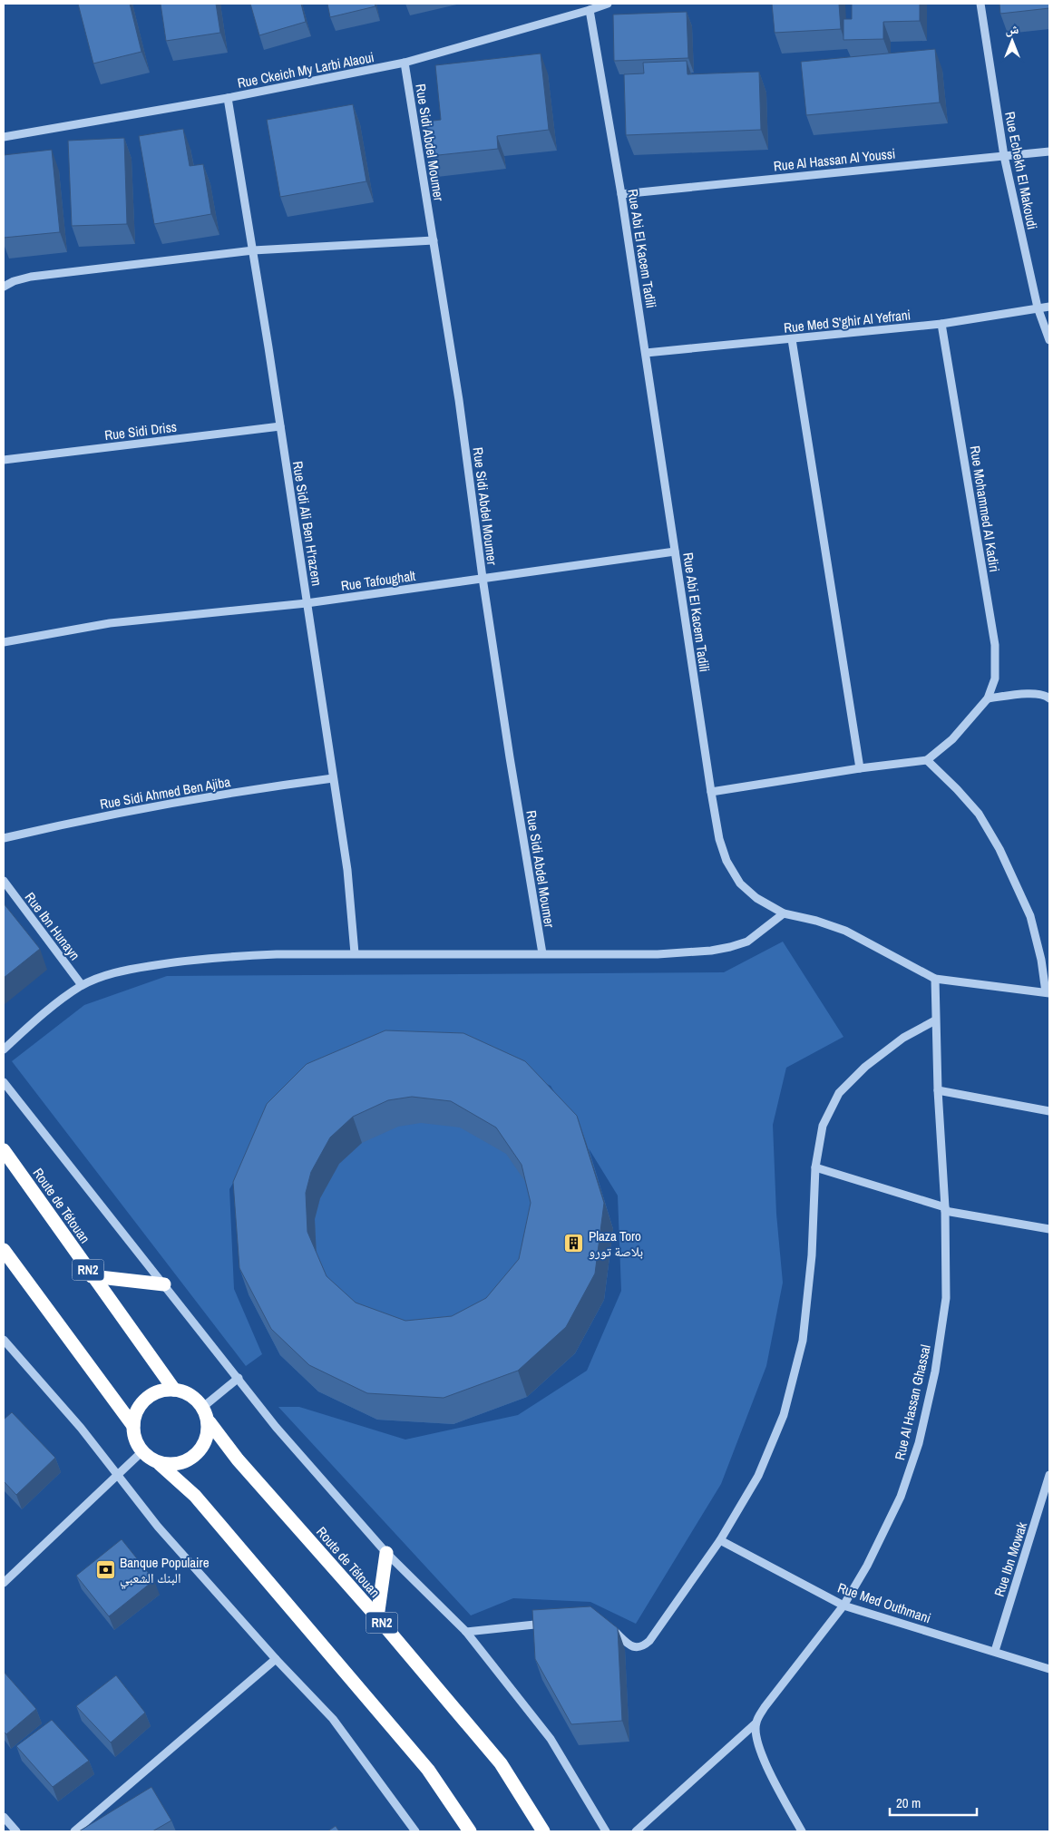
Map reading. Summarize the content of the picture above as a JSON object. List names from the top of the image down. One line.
{"streets":{"highway":["Route de Tétouan","RN2"],"street":["Rue Ckeich My Larbi Alaoui","Rue Sidi Abdel Moumer","Rue Al Hassan Al Youssi","Rue Echekh El Makoudi","Rue Abi El Kacem Tadili","Rue Med S'ghir Al Yefrani","Rue Sidi Driss","Rue Mohammed Al Kadiri","Rue Sidi Ali Ben H'razem","Rue Tafoughalt","Rue Sidi Ahmed Ben Ajiba","Rue Ibn Hunayn","Rue Al Hassan Ghassal","Rue Ibn Mowak","Rue Med Outhmani"]},"crossings":[["Rue Ckeich My Larbi Alaoui","Rue Sidi Abdel Moumer"],["Rue Ckeich My Larbi Alaoui","Rue Abi El Kacem Tadili"],["Rue Ckeich My Larbi Alaoui","Rue Sidi Ali Ben H'razem"],["Rue Sidi Abdel Moumer","Rue Tafoughalt"],["Rue Al Hassan Al Youssi","Rue Echekh El Makoudi"],["Rue Al Hassan Al Youssi","Rue Abi El Kacem Tadili"],["Rue Echekh El Makoudi","Rue Med S'ghir Al Yefrani"],["Rue Abi El Kacem Tadili","Rue Med S'ghir Al Yefrani"],["Rue Abi El Kacem Tadili","Rue Tafoughalt"],["Rue Abi El Kacem Tadili","Rue Al Hassan Ghassal"],["Rue Med S'ghir Al Yefrani","Rue Mohammed Al Kadiri"],["Rue Sidi Driss","Rue Sidi Ali Ben H'razem"],["Rue Sidi Ali Ben H'razem","Rue Tafoughalt"],["Rue Sidi Ali Ben H'razem","Rue Sidi Ahmed Ben Ajiba"],["Route de Tétouan","RN2"],["Rue Al Hassan Ghassal","Rue Med Outhmani"],["Rue Ibn Mowak","Rue Med Outhmani"]],"places":{"building":["Plaza Toro بلاصة تورو"],"bank":["Banque Populaire البنك الشعبي"]},"scale_bar":"20 m","north":"top"}
